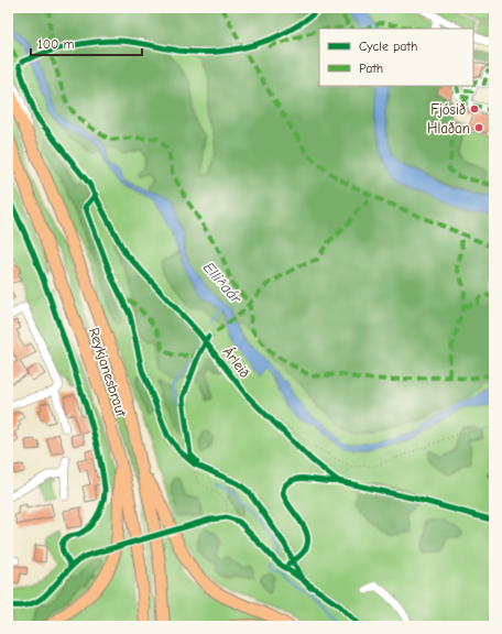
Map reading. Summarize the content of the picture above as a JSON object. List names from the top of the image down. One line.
{"streets":{"highway":["Reykjanesbraut"],"cycle path":["Árleið"]},"water":["Elliðaár"],"places":["Fjósið","Hlaðan"],"legend":["Cycle path","Path"],"scale_bar":"100 m"}
